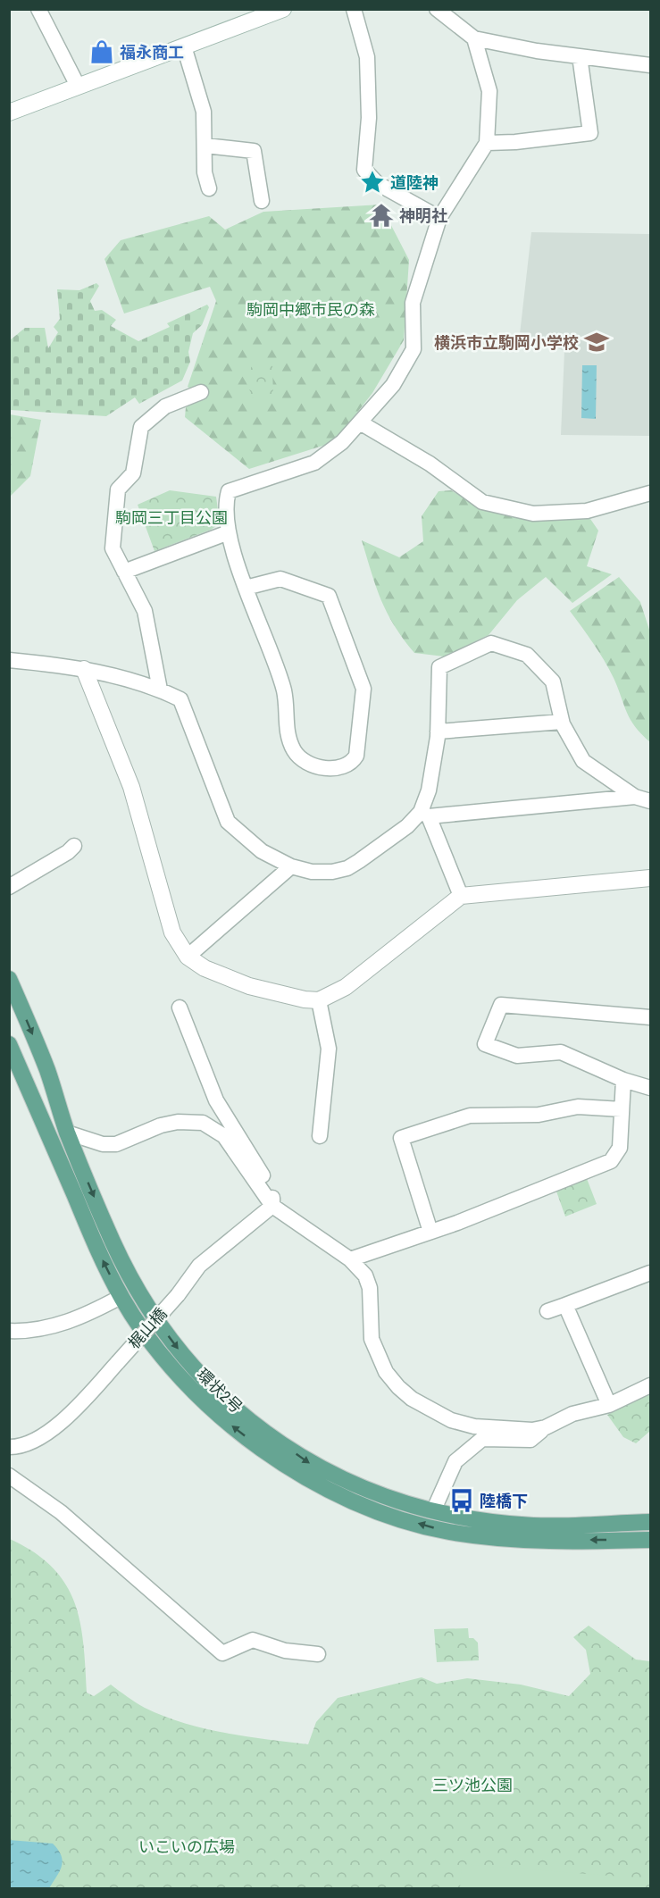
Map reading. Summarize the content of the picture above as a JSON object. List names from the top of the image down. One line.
{"streets":{"main road":["環状2号"],"street":["梶山橋"]},"parks":["駒岡中郷市民の森","駒岡三丁目公園","三ツ池公園","いこいの広場"],"places":{"shop":["福永商工"],"place":["道陸神"],"temple":["神明社"],"school or university":["横浜市立駒岡小学校"],"bus stop":["陸橋下"]}}
